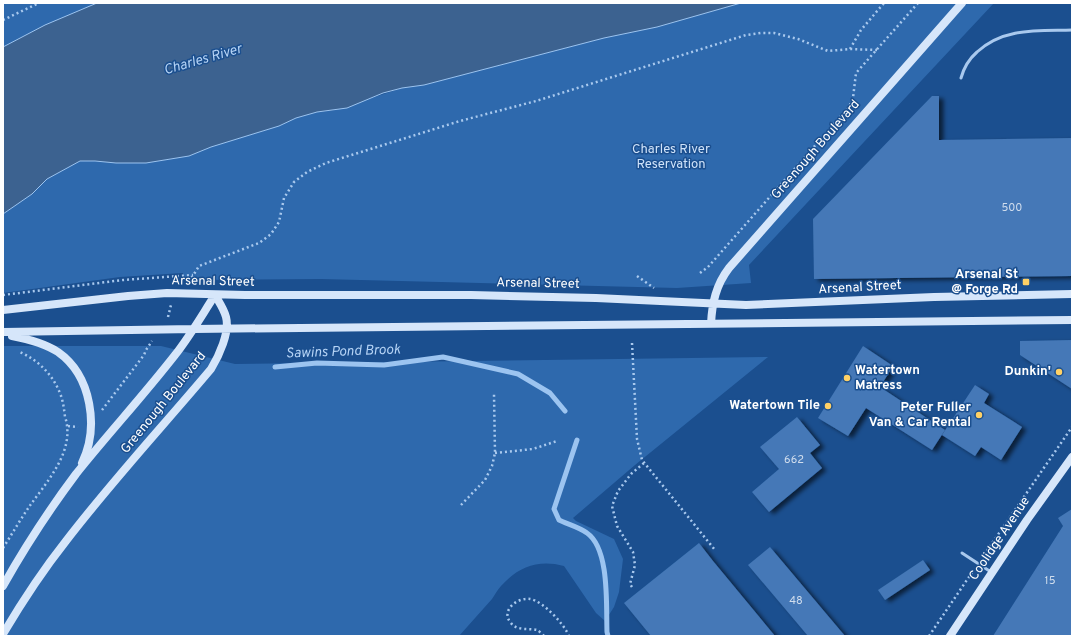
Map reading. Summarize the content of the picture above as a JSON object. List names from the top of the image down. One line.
{"streets":{"main road":["Greenough Boulevard","Arsenal Street","Coolidge Avenue"]},"crossings":[["Greenough Boulevard","Arsenal Street"]],"water":["Charles River","Sawins Pond Brook"],"parks":["Charles River Reservation"],"places":{"transit":["Arsenal St @ Forge Rd"],"other":["Dunkin'","Watertown Matress","Watertown Tile","Peter Fuller Van & Car Rental"]},"house_numbers":["500","662","15","48"]}
